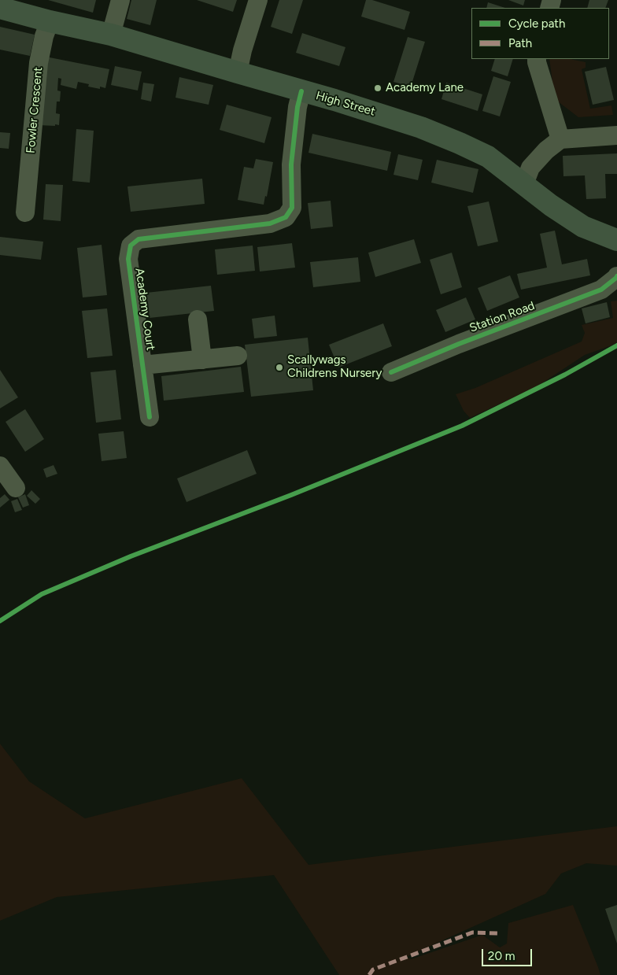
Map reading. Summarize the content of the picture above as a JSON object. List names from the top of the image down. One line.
{"streets":{"main road":["High Street"],"street":["Fowler Crescent","Academy Court","Station Road"]},"crossings":[["High Street","Fowler Crescent"],["High Street","Academy Court"]],"places":["Academy Lane","Scallywags Childrens Nursery"],"legend":["Cycle path","Path"],"scale_bar":"20 m"}
